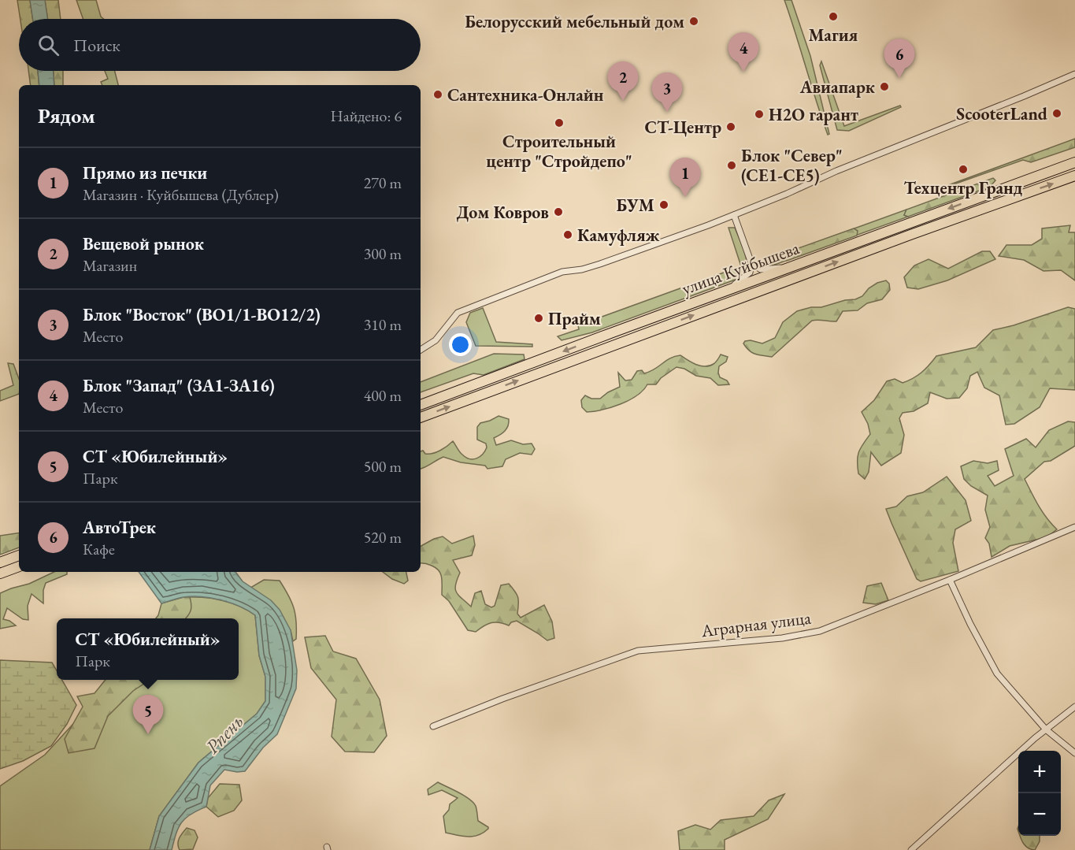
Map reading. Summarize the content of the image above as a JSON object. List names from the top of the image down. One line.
{"streets":{"highway":["улица Куйбышева"],"street":["Аграрная улица"]},"water":["Рпень"],"places":["Магия","Белорусский мебельный дом","Авиапарк","Сантехника-Онлайн","ScooterLand","H2O гарант","Строительный центр \"Стройдепо\"","СТ-Центр","Блок \"Север\" (СЕ1-СЕ5)","Техцентр Гранд","БУМ","Дом Ковров","Камуфляж","Прайм"],"page":{"search":"Поиск","pins":["4","6","2","3","1","5"],"heading":["Рядом","Найдено: 6"],"list":[{"mark":"1","name":"Прямо из печки","note":"Магазин · Куйбышева (Дублер)","value":"270 m"},{"mark":"2","name":"Вещевой рынок","note":"Магазин","value":"300 m"},{"mark":"3","name":"Блок \"Восток\" (ВО1/1-ВО12/2)","note":"Место","value":"310 m"},{"mark":"4","name":"Блок \"Запад\" (ЗА1-ЗА16)","note":"Место","value":"400 m"},{"mark":"5","name":"СТ «Юбилейный»","note":"Парк","value":"500 m"},{"mark":"6","name":"АвтоТрек","note":"Кафе","value":"520 m"}],"popup":["СТ «Юбилейный»","Парк"],"map_buttons":["+","−"]}}
